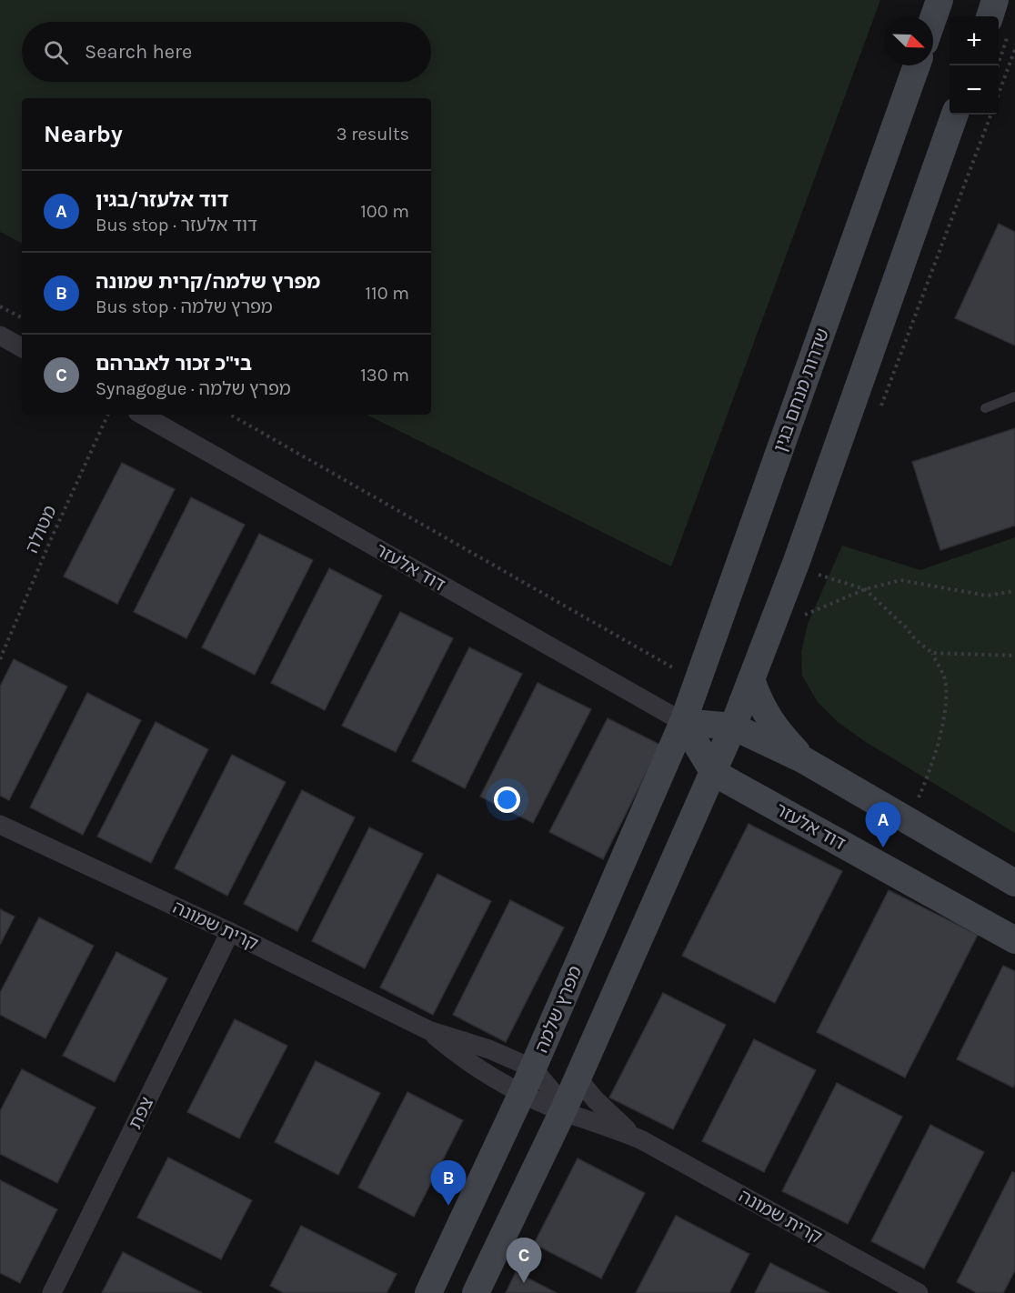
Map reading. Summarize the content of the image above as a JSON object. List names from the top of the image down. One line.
{"streets":{"street":["שדרות מנחם בגין","דוד אלעזר","קרית שמונה","מפרץ שלמה","צפת"],"path":["מטולה"]},"crossings":[["שדרות מנחם בגין","דוד אלעזר"],["שדרות מנחם בגין","מפרץ שלמה"],["דוד אלעזר","מפרץ שלמה"],["קרית שמונה","מפרץ שלמה"],["קרית שמונה","צפת"]],"north":"bottom right","page":{"map_buttons":["+","−"],"search":"Search here","heading":["Nearby","3 results"],"list":[{"mark":"A","name":"דוד אלעזר/בגין","note":"Bus stop · דוד אלעזר","value":"100 m"},{"mark":"B","name":"מפרץ שלמה/קרית שמונה","note":"Bus stop · מפרץ שלמה","value":"110 m"},{"mark":"C","name":"בי\"כ זכור לאברהם","note":"Synagogue · מפרץ שלמה","value":"130 m"}],"pins":["A","B","C"]}}
